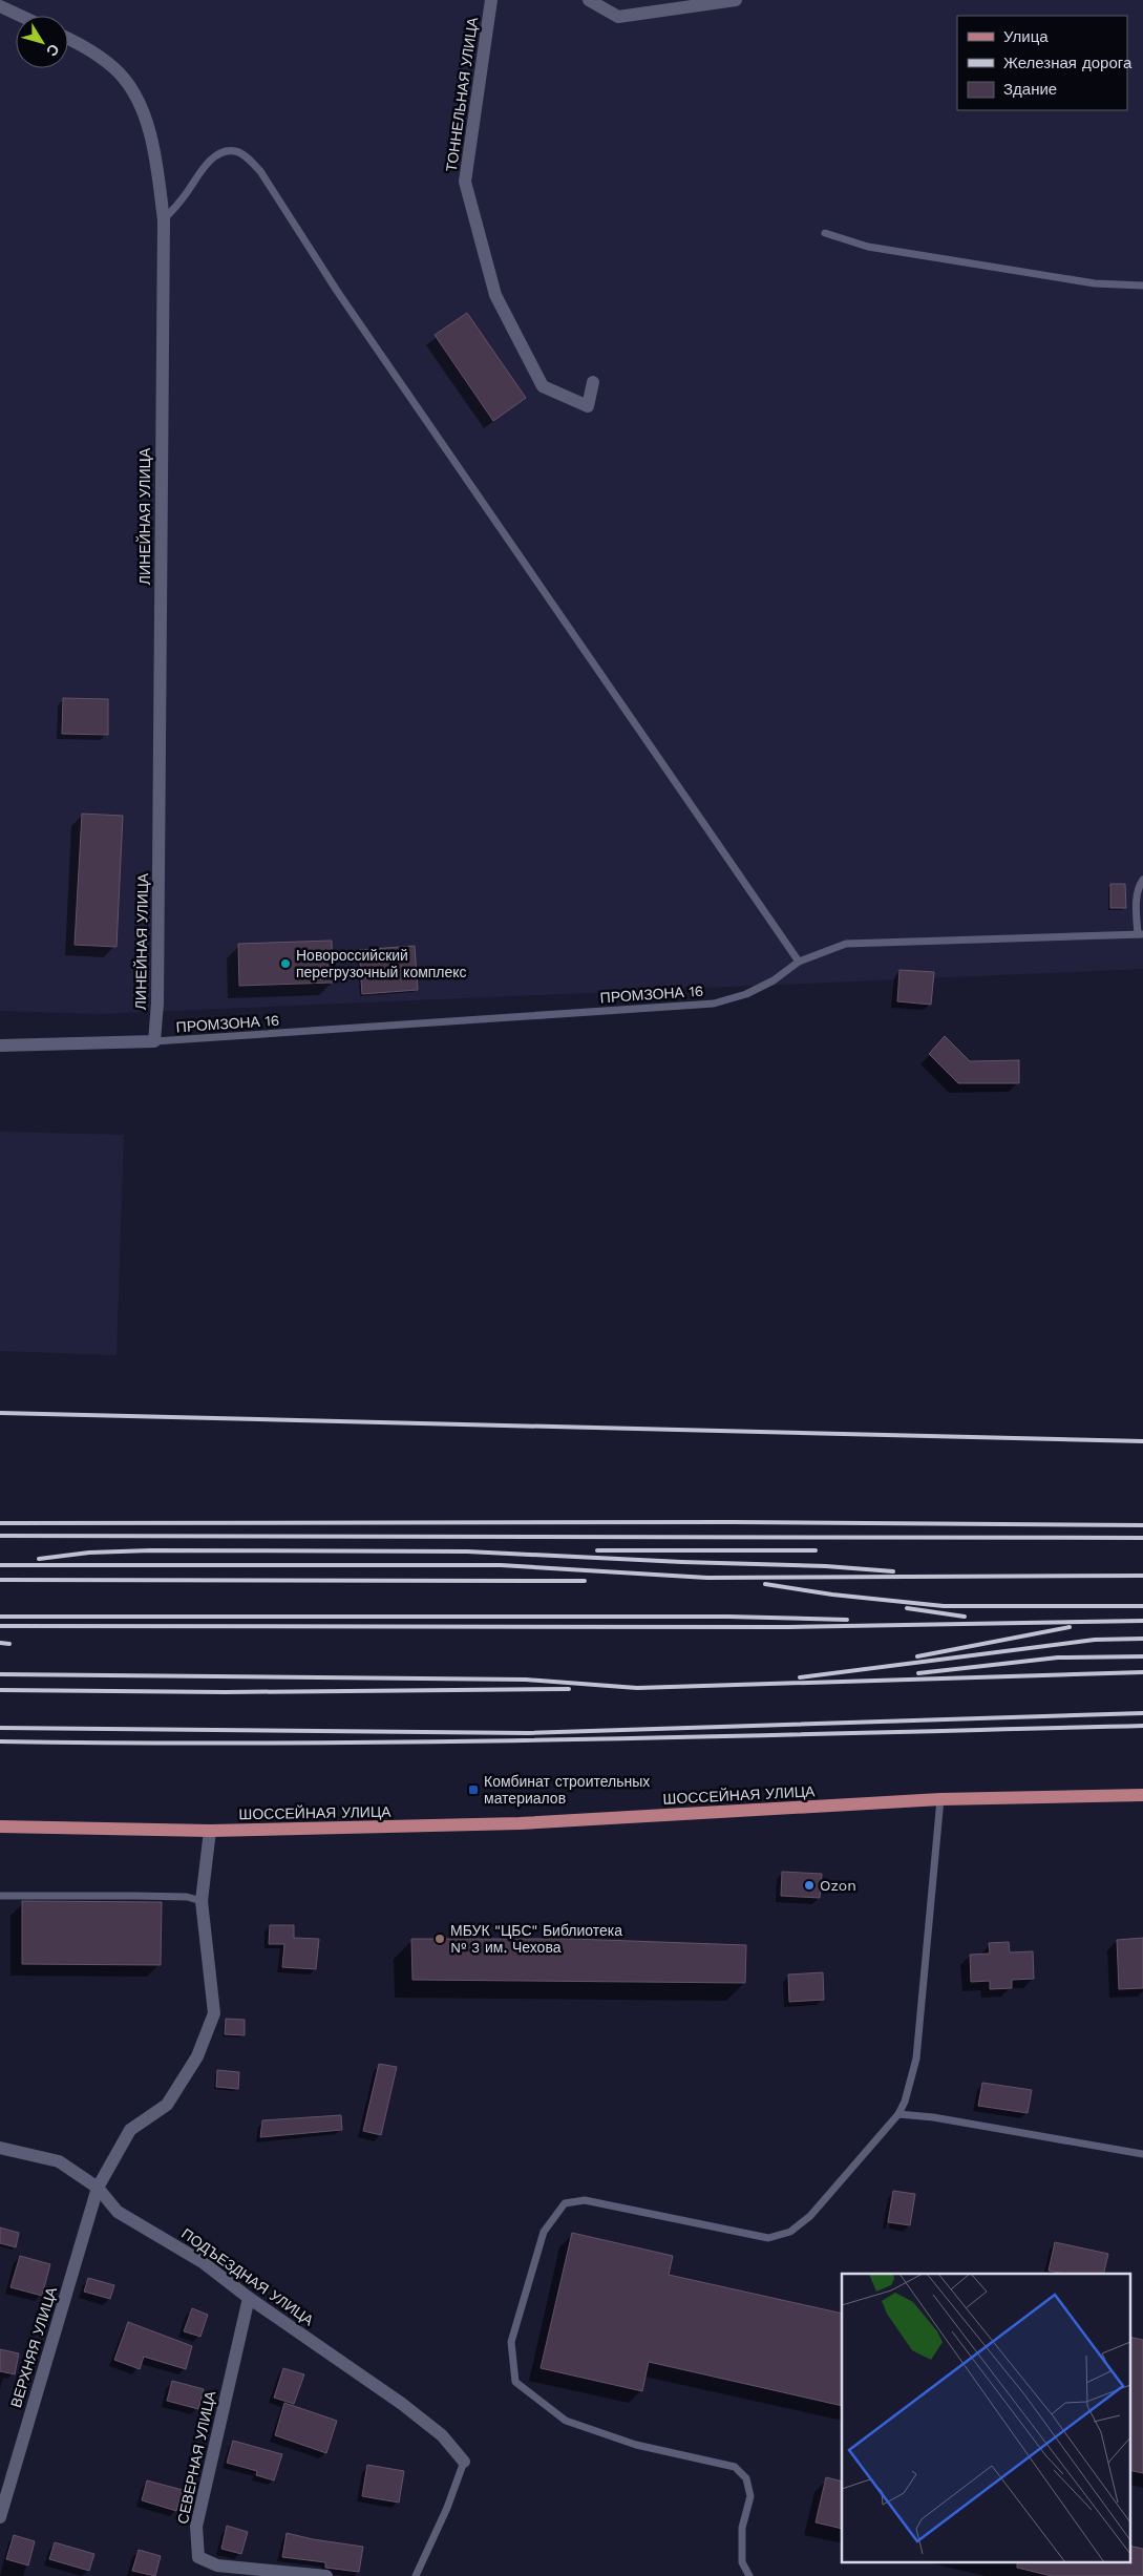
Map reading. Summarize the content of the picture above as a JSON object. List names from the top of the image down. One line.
{"streets":{"main road":["ШОССЕЙНАЯ УЛИЦА"],"street":["ТОННЕЛЬНАЯ УЛИЦА","ЛИНЕЙНАЯ УЛИЦА","ПОДЪЕЗДНАЯ УЛИЦА","ВЕРХНЯЯ УЛИЦА","СЕВЕРНАЯ УЛИЦА"],"lane":["ПРОМЗОНА 16"]},"crossings":[["ЛИНЕЙНАЯ УЛИЦА","ПРОМЗОНА 16"],["ПОДЪЕЗДНАЯ УЛИЦА","ВЕРХНЯЯ УЛИЦА"],["ПОДЪЕЗДНАЯ УЛИЦА","СЕВЕРНАЯ УЛИЦА"]],"places":{"other":["Новороссийский перегрузочный комплекс","Ozon","МБУК \"ЦБС\" Библиотека № 3 им. Чехова"],"transit":["Комбинат строительных материалов"]},"legend":["Улица","Железная дорога","Здание"],"north":"bottom right"}
